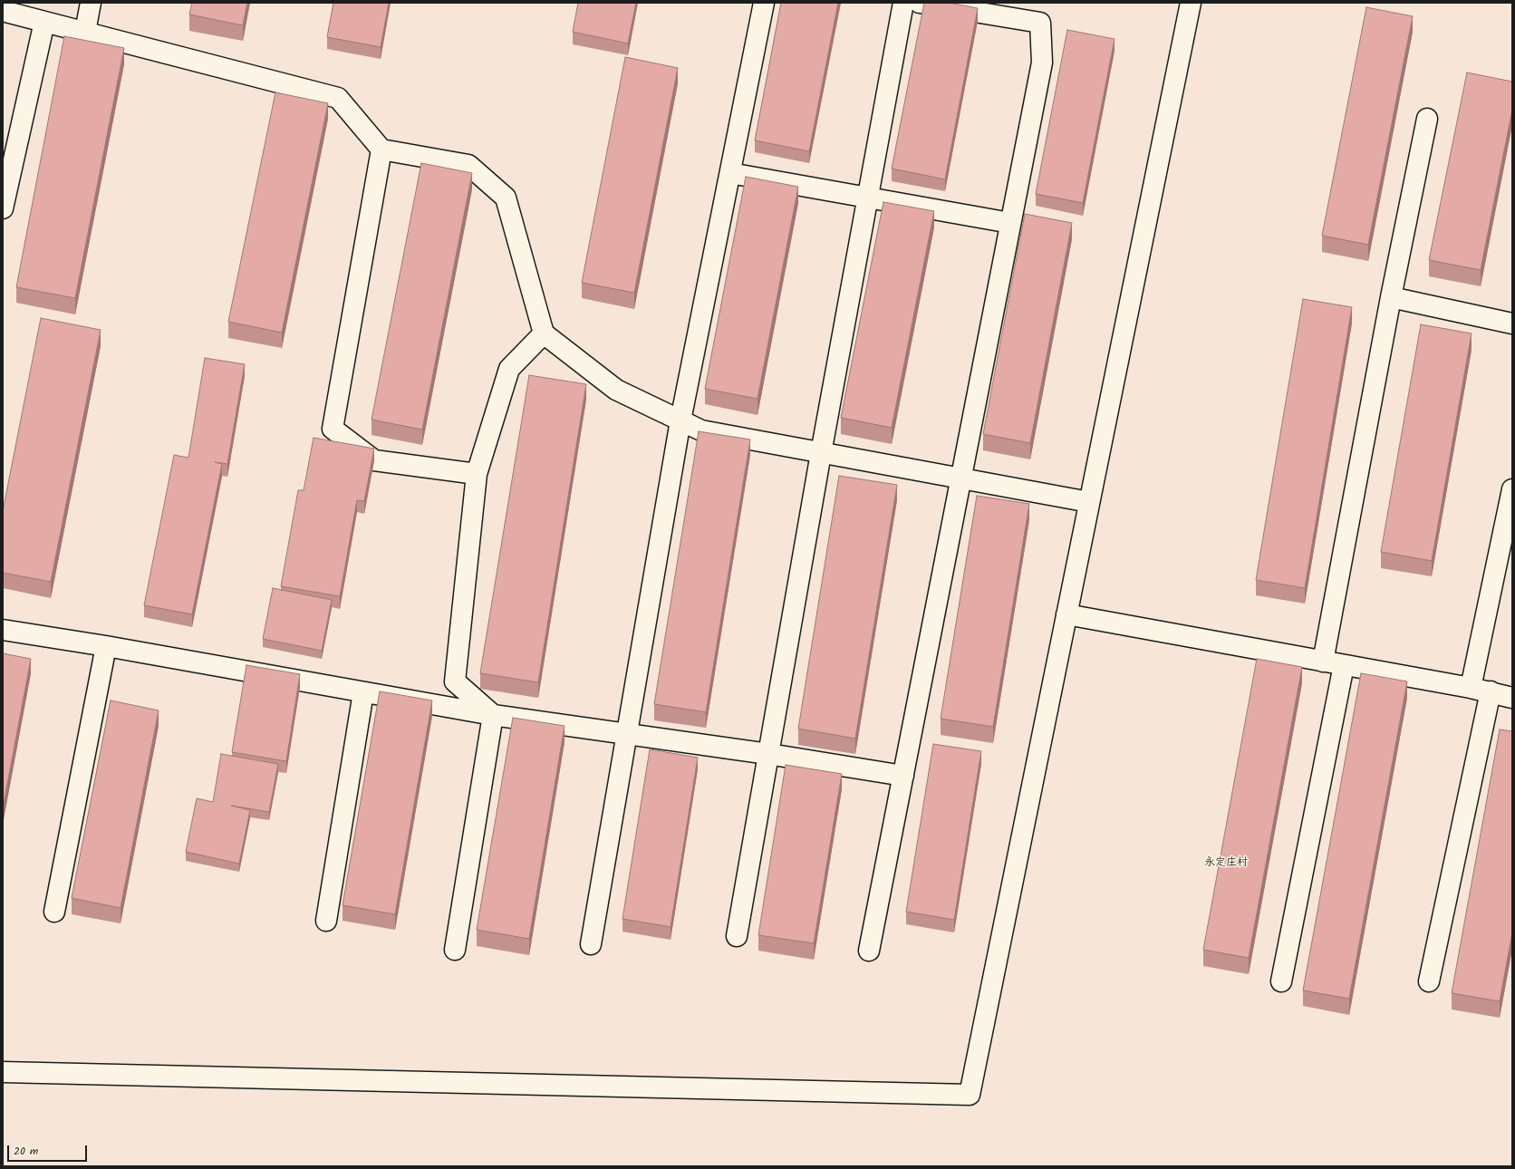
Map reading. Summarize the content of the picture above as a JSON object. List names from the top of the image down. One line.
{"districts":["永定庄村"],"scale_bar":"20 m"}
